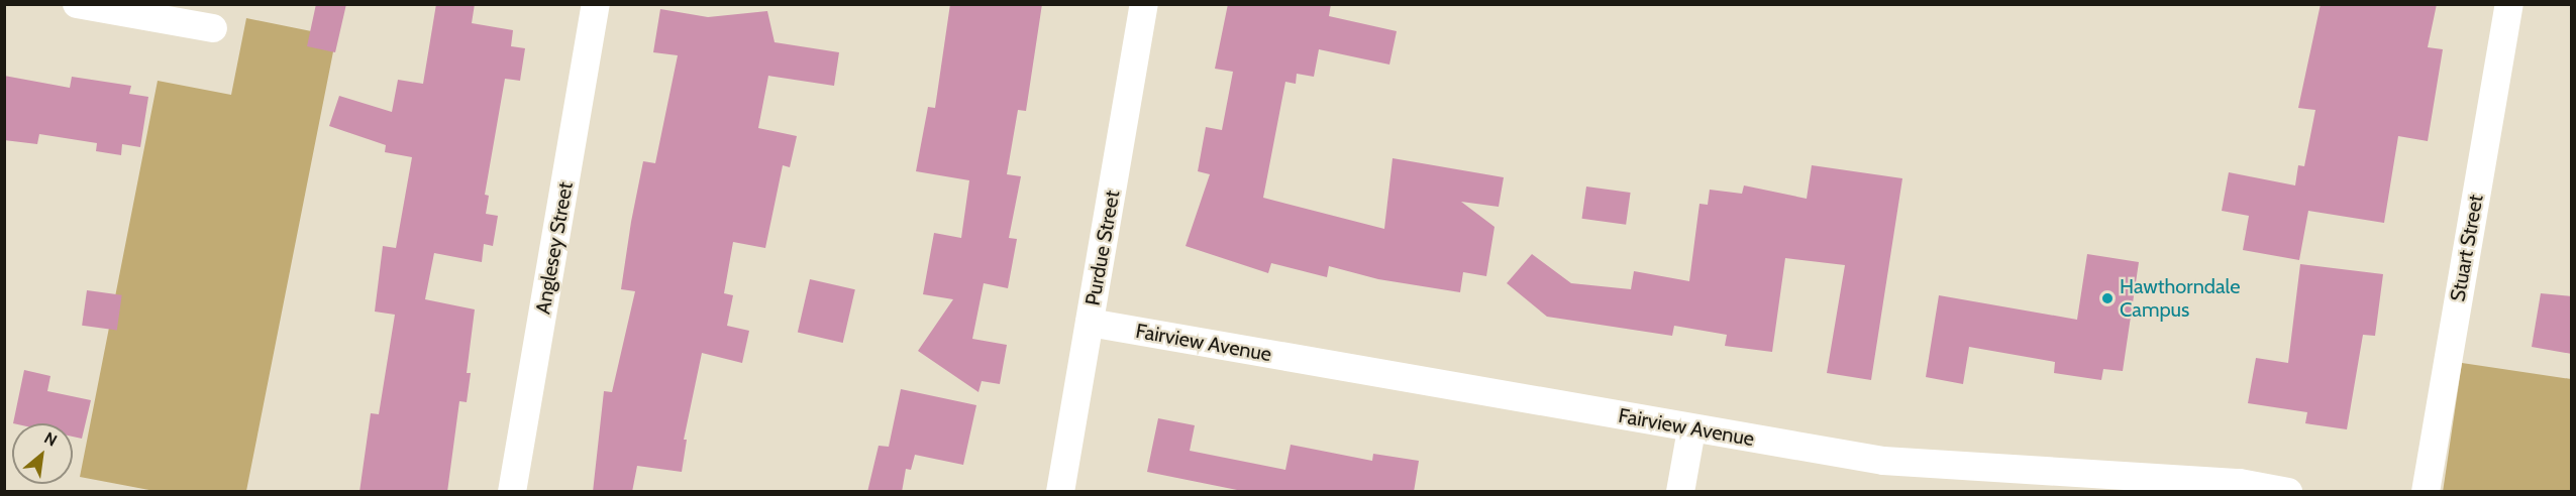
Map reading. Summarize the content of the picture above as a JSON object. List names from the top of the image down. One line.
{"streets":{"street":["Anglesey Street","Purdue Street","Stuart Street","Fairview Avenue"]},"crossings":[["Purdue Street","Fairview Avenue"]],"places":["Hawthorndale Campus"],"north":"top right"}
